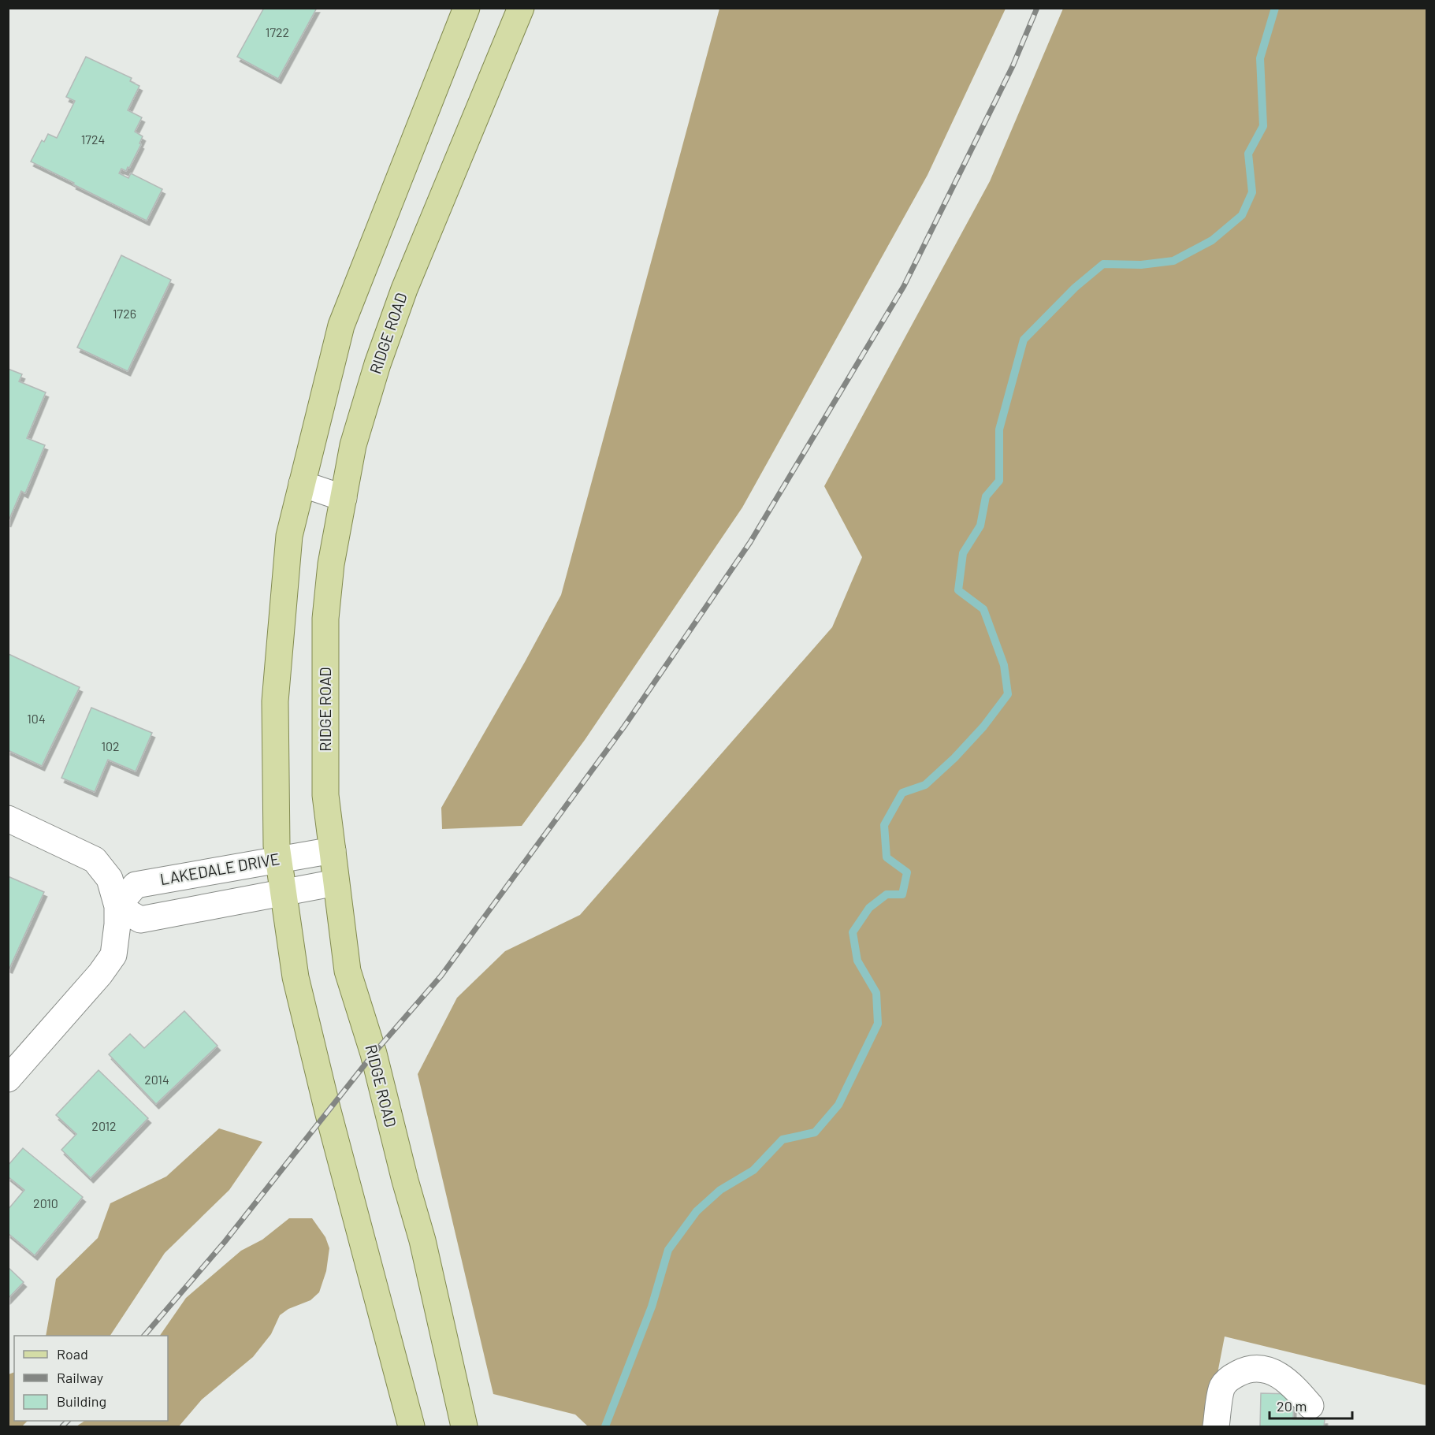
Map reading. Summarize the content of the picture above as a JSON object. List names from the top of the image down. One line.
{"streets":{"main road":["RIDGE ROAD"],"street":["LAKEDALE DRIVE"]},"crossings":[["RIDGE ROAD","LAKEDALE DRIVE"]],"house_numbers":["1722","1724","1726","104","102","2014","2012","2010"],"legend":["Road","Railway","Building"],"scale_bar":"20 m"}
